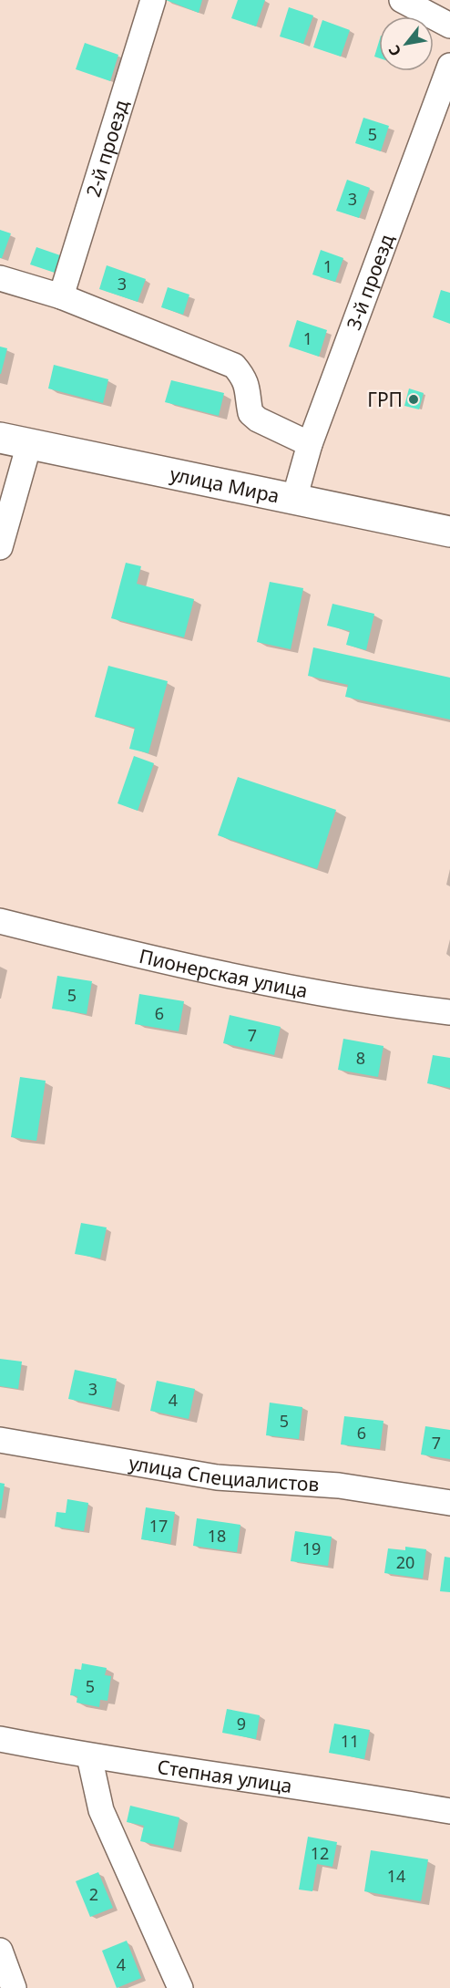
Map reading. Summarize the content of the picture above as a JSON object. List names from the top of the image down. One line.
{"streets":{"main road":["улица Мира"],"street":["2-й проезд","3-й проезд","Пионерская улица","улица Специалистов","Степная улица"]},"crossings":[["3-й проезд","улица Мира"]],"places":["ГРП"],"house_numbers":["5","3","1","3","1","5","6","7","8","3","4","5","6","7","17","18","19","20","5","9","11","12","14","2","4"],"north":"bottom left"}
